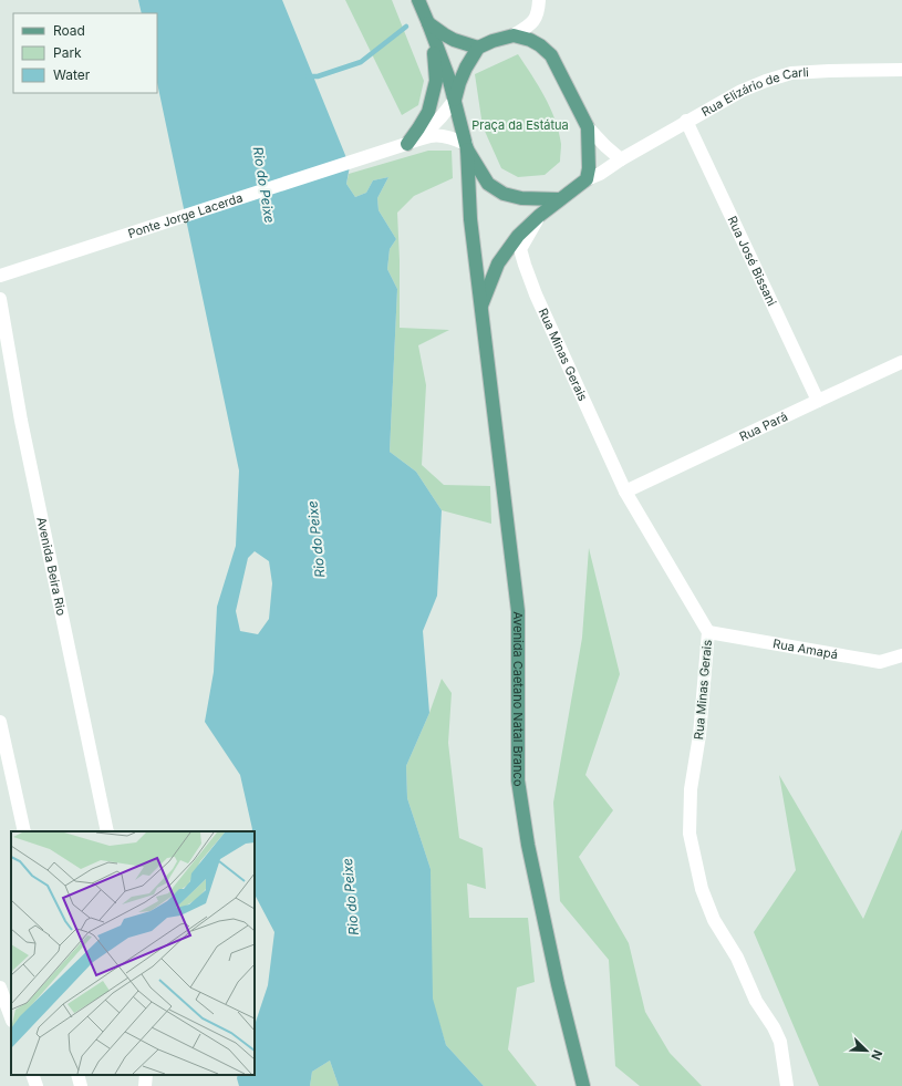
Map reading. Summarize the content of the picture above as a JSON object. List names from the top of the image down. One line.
{"streets":{"main road":["Avenida Caetano Natal Branco"],"street":["Rua Elizário de Carli","Ponte Jorge Lacerda","Rua José Bissani","Rua Minas Gerais","Rua Pará","Avenida Beira Rio","Rua Amapá"]},"crossings":[["Rua Elizário de Carli","Ponte Jorge Lacerda"],["Rua Elizário de Carli","Rua José Bissani"],["Rua Elizário de Carli","Avenida Caetano Natal Branco"],["Ponte Jorge Lacerda","Avenida Caetano Natal Branco"],["Rua José Bissani","Rua Pará"],["Rua Minas Gerais","Rua Pará"],["Rua Minas Gerais","Rua Amapá"],["Rua Minas Gerais","Avenida Caetano Natal Branco"]],"water":["Rio do Peixe"],"parks":["Praça da Estátua"],"legend":["Road","Park","Water"],"north":"bottom right"}
